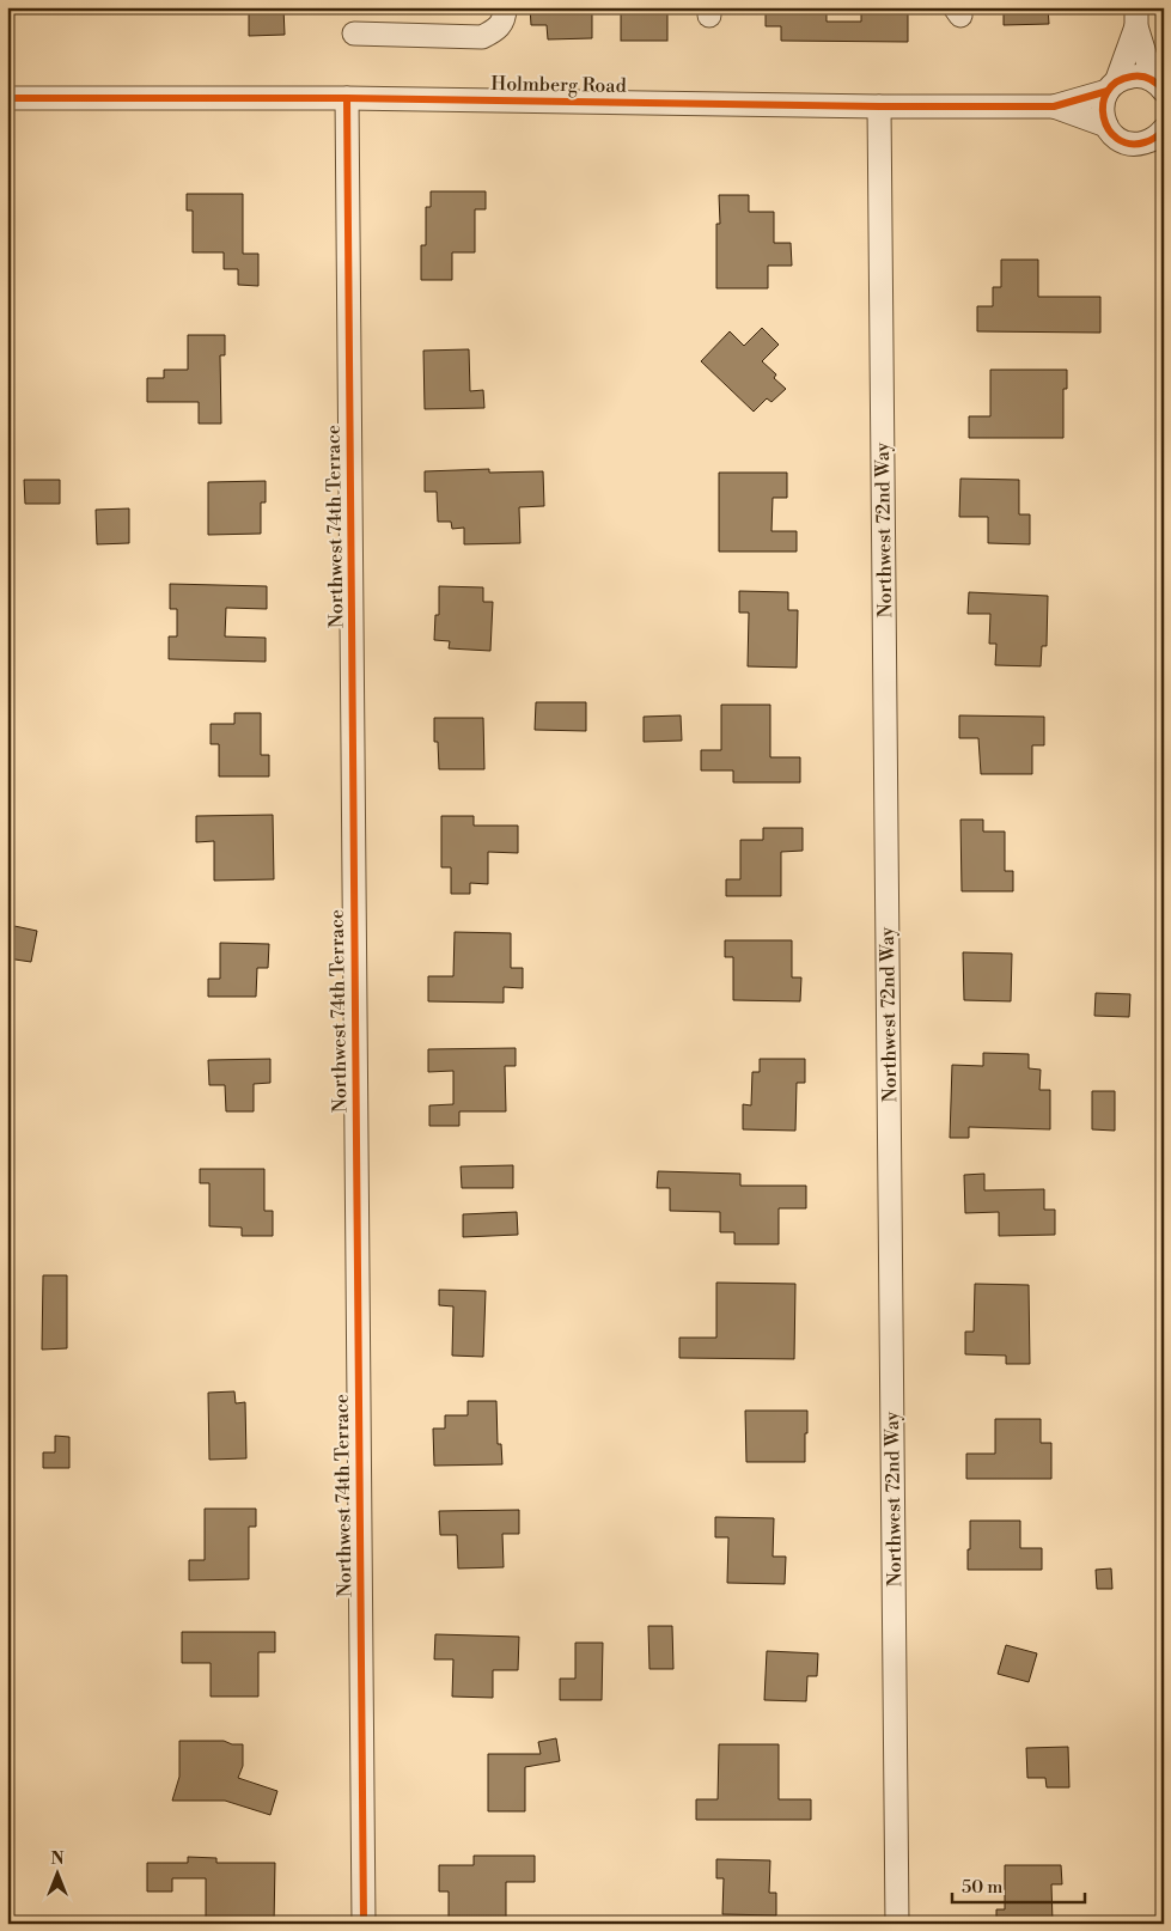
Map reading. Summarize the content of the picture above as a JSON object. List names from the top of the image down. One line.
{"streets":{"street":["Holmberg Road","Northwest 74th Terrace","Northwest 72nd Way"]},"crossings":[["Holmberg Road","Northwest 74th Terrace"],["Holmberg Road","Northwest 72nd Way"]],"scale_bar":"50 m","north":"top"}
